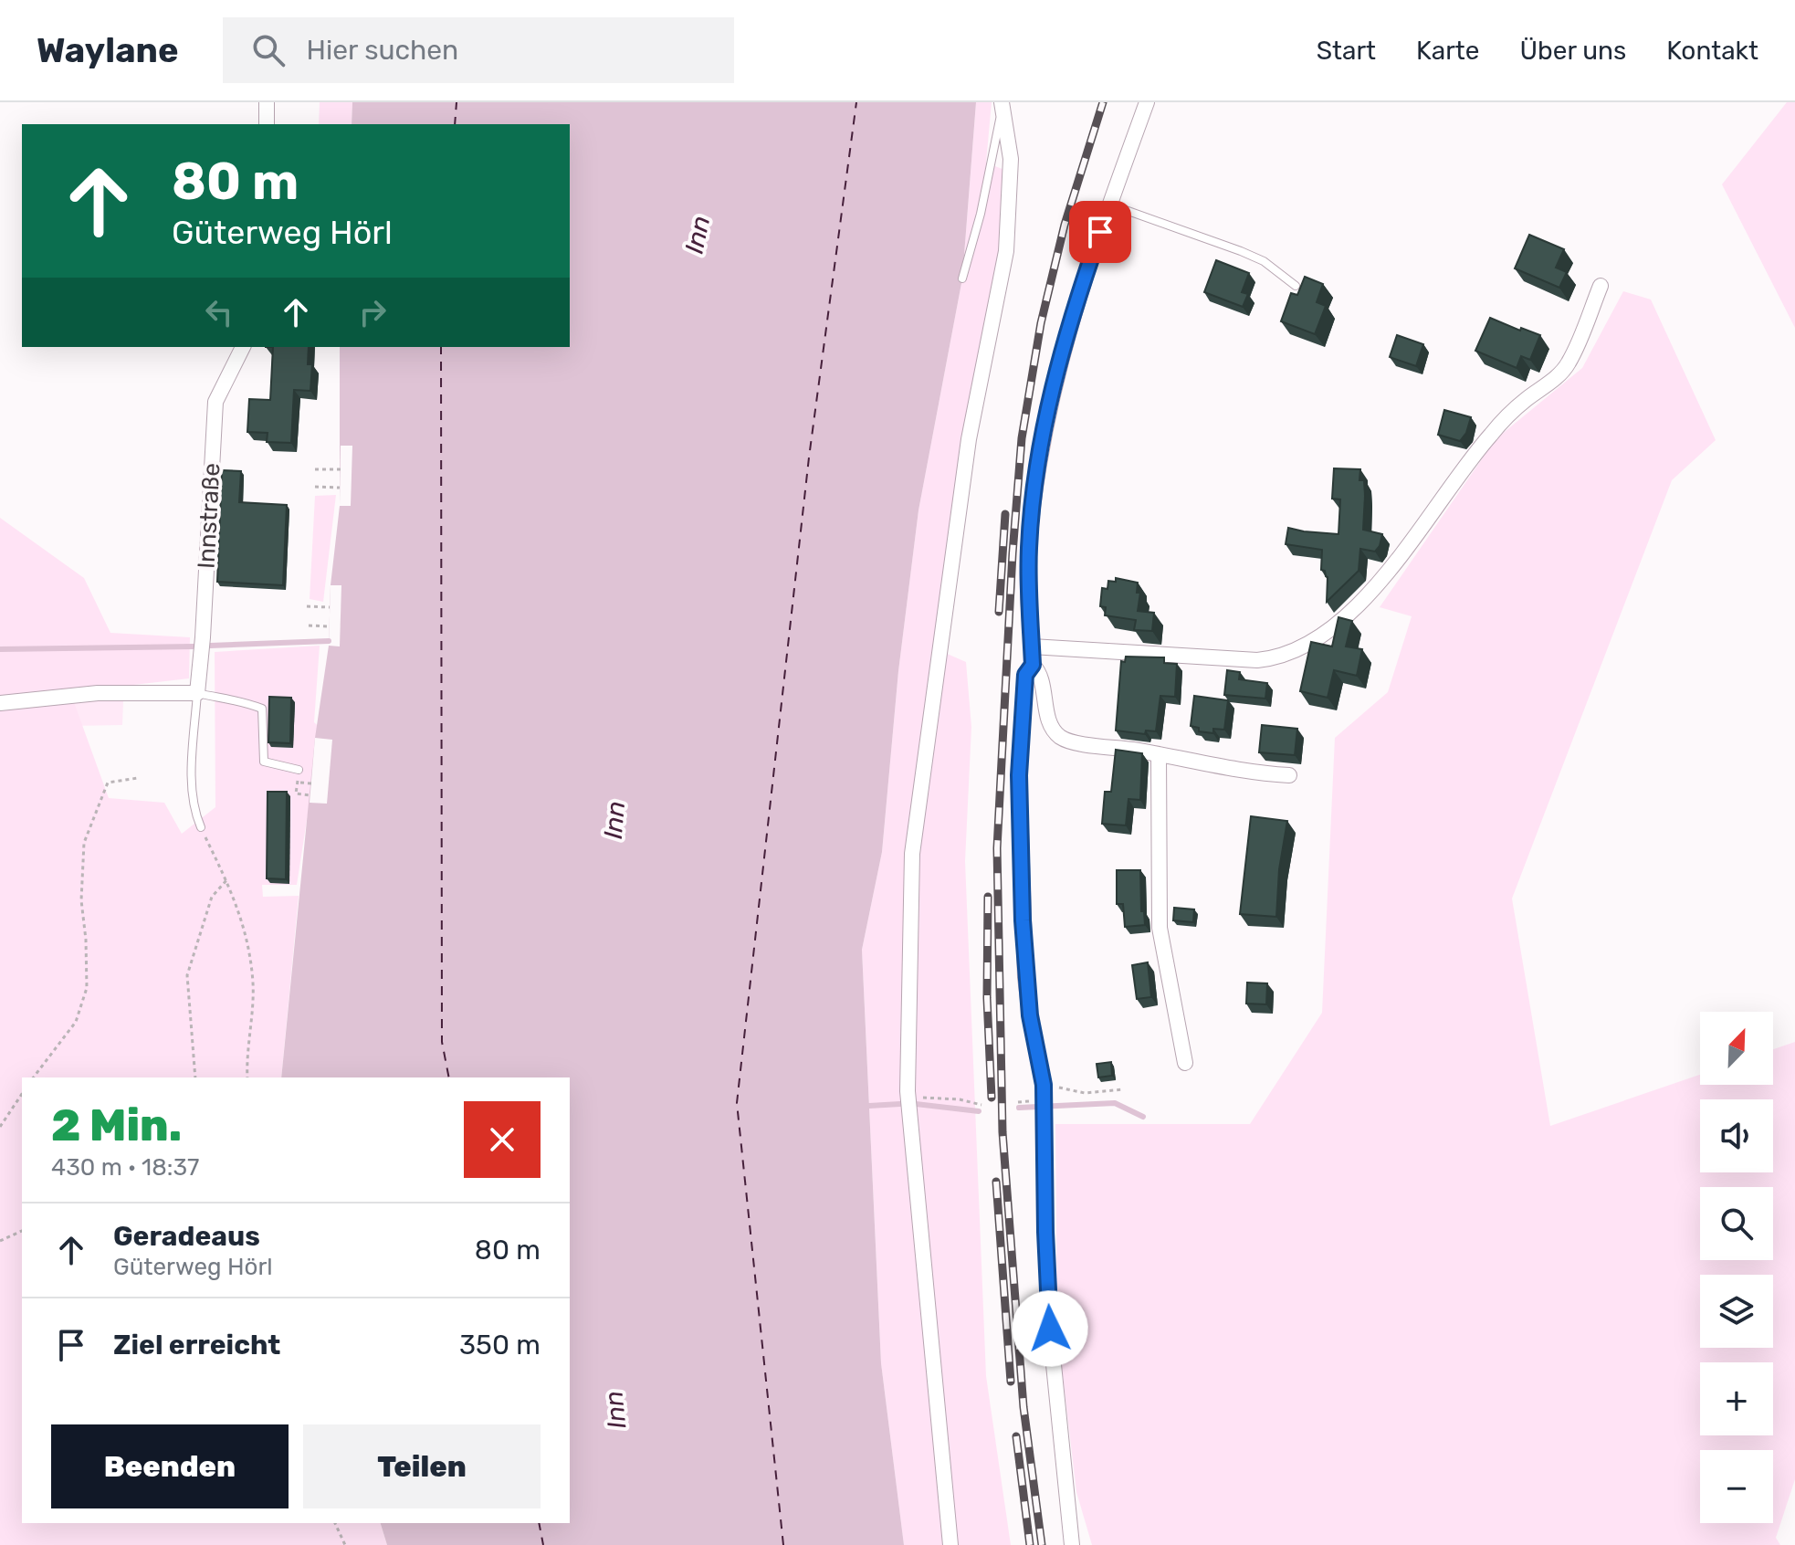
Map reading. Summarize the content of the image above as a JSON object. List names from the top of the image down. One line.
{"streets":{"street":["Innstraße"]},"water":["Inn"],"north":"top right","page":{"header":"Waylane","search":"Hier suchen","nav":["Start","Karte","Über uns","Kontakt"],"turn":["80 m","Güterweg Hörl"],"map_buttons":["+","−"],"heading":["2 Min.","430 m · 18:37"],"list":[{"name":"Geradeaus","note":"Güterweg Hörl","value":"80 m"},{"name":"Ziel erreicht","value":"350 m"}],"buttons":["Beenden","Teilen"]}}
